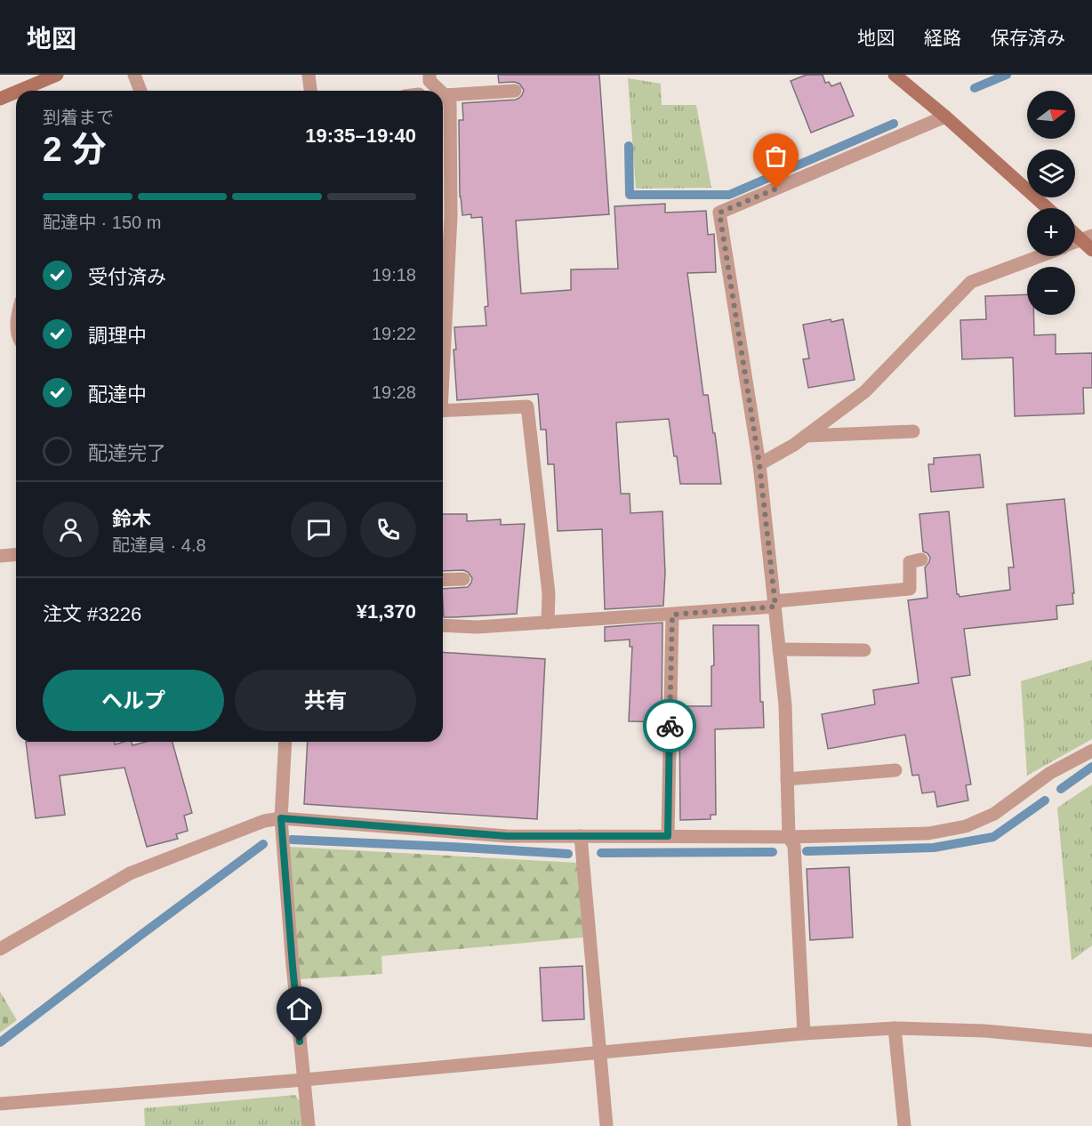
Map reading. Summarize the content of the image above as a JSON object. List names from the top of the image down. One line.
{"north":"right","page":{"header":"地図","nav":["地図","経路","保存済み"],"map_buttons":["+","−"],"heading":["2 分","到着まで","19:35–19:40"],"panel":["鈴木","配達員 · 4.8","注文 #3226","¥1,370"],"bar":"配達中 · 150 m","list":[["受付済み","19:18"],["調理中","19:22"],["配達中","19:28"],"配達完了"],"buttons":["ヘルプ","共有"]}}
